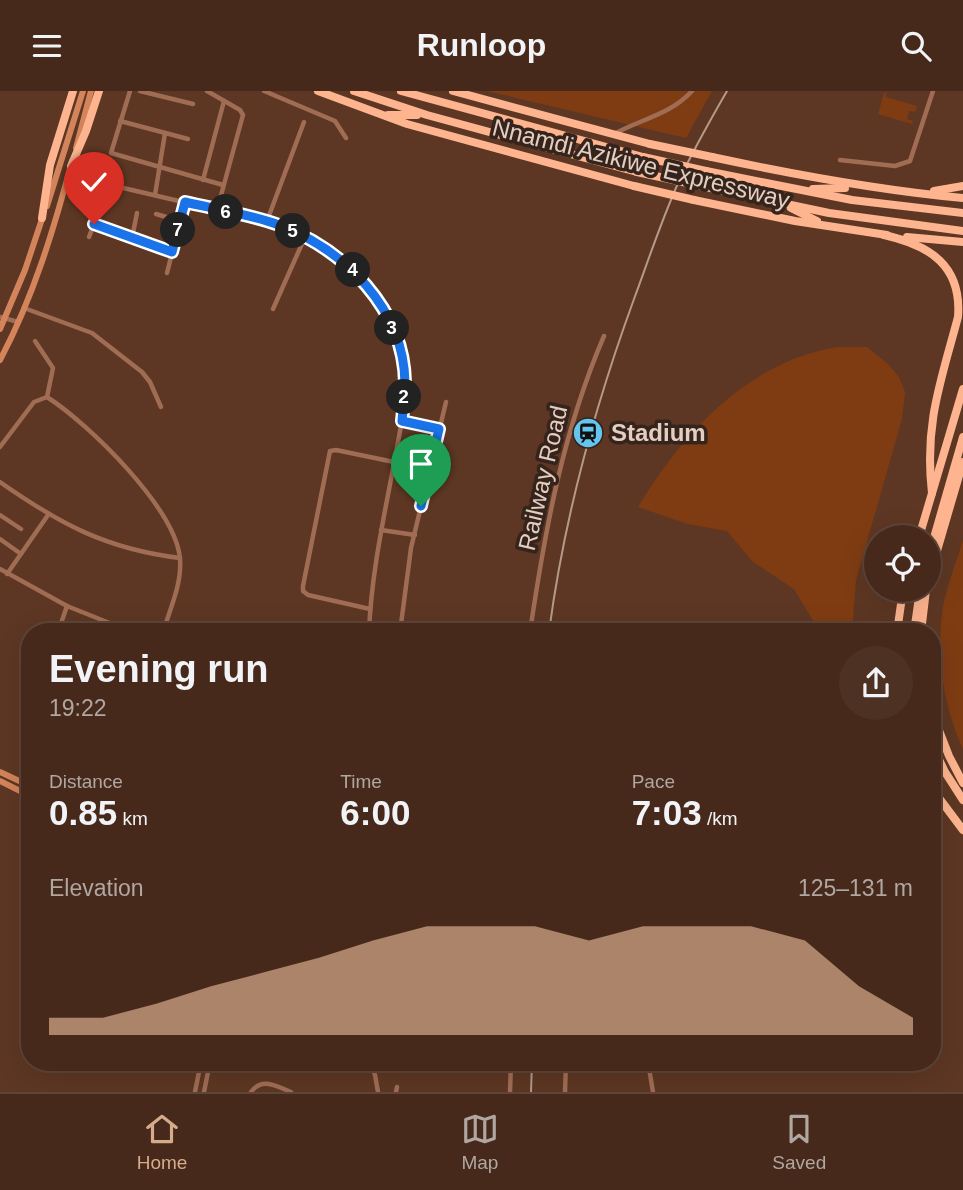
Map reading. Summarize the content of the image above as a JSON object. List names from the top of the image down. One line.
{"streets":{"highway":["Nnamdi Azikiwe Expressway"],"street":["Railway Road"]},"places":{"station":["Stadium"]},"page":{"header":"Runloop","pins":["6","7","5","4","3","2"],"heading":["Evening run","19:22"],"stats":[["Distance","0.85 km"],["Time","6:00"],["Pace","7:03 /km"]],"chart":["Elevation","125–131 m"],"tabs":["Home","Map","Saved"]}}
